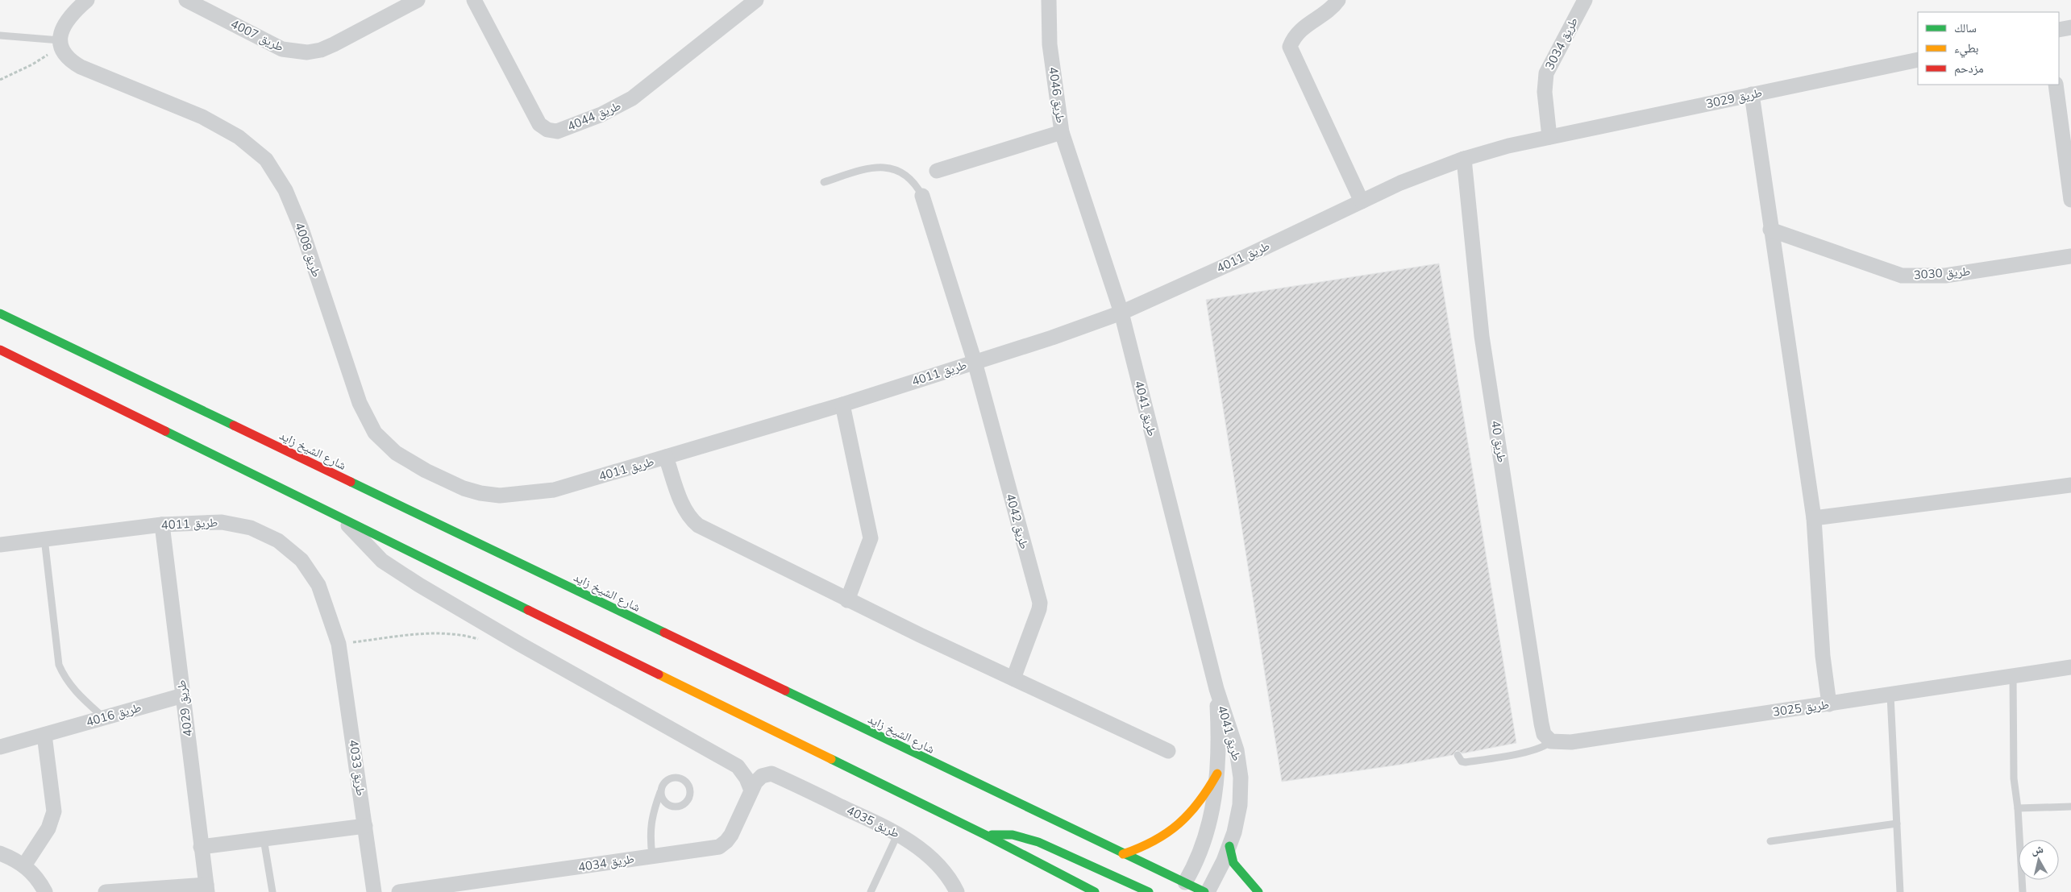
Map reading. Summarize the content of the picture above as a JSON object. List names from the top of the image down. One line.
{"streets":{"main road":["شارع الشيخ زايد"],"street":["طريق 4007","طريق 3034","طريق 4046","طريق 3029","طريق 4044","طريق 4008","طريق 4011","طريق 3030","طريق 4041","طريق 40","طريق 4042","طريق 4029","طريق 3025","طريق 4016","طريق 4033","طريق 4035","طريق 4034"]},"crossings":[["طريق 3034","طريق 3029"],["طريق 3034","طريق 4011"],["طريق 4046","طريق 4041"],["طريق 3029","طريق 4011"],["طريق 4008","طريق 4011"],["طريق 4011","طريق 4041"],["طريق 4011","طريق 40"],["طريق 4011","طريق 4042"],["طريق 4011","طريق 4029"],["طريق 4011","طريق 4033"],["طريق 4041","شارع الشيخ زايد"],["طريق 40","طريق 3025"],["طريق 4029","طريق 4016"],["طريق 4035","طريق 4034"]],"legend":["سالك","بطيء","مزدحم"],"north":"top"}
